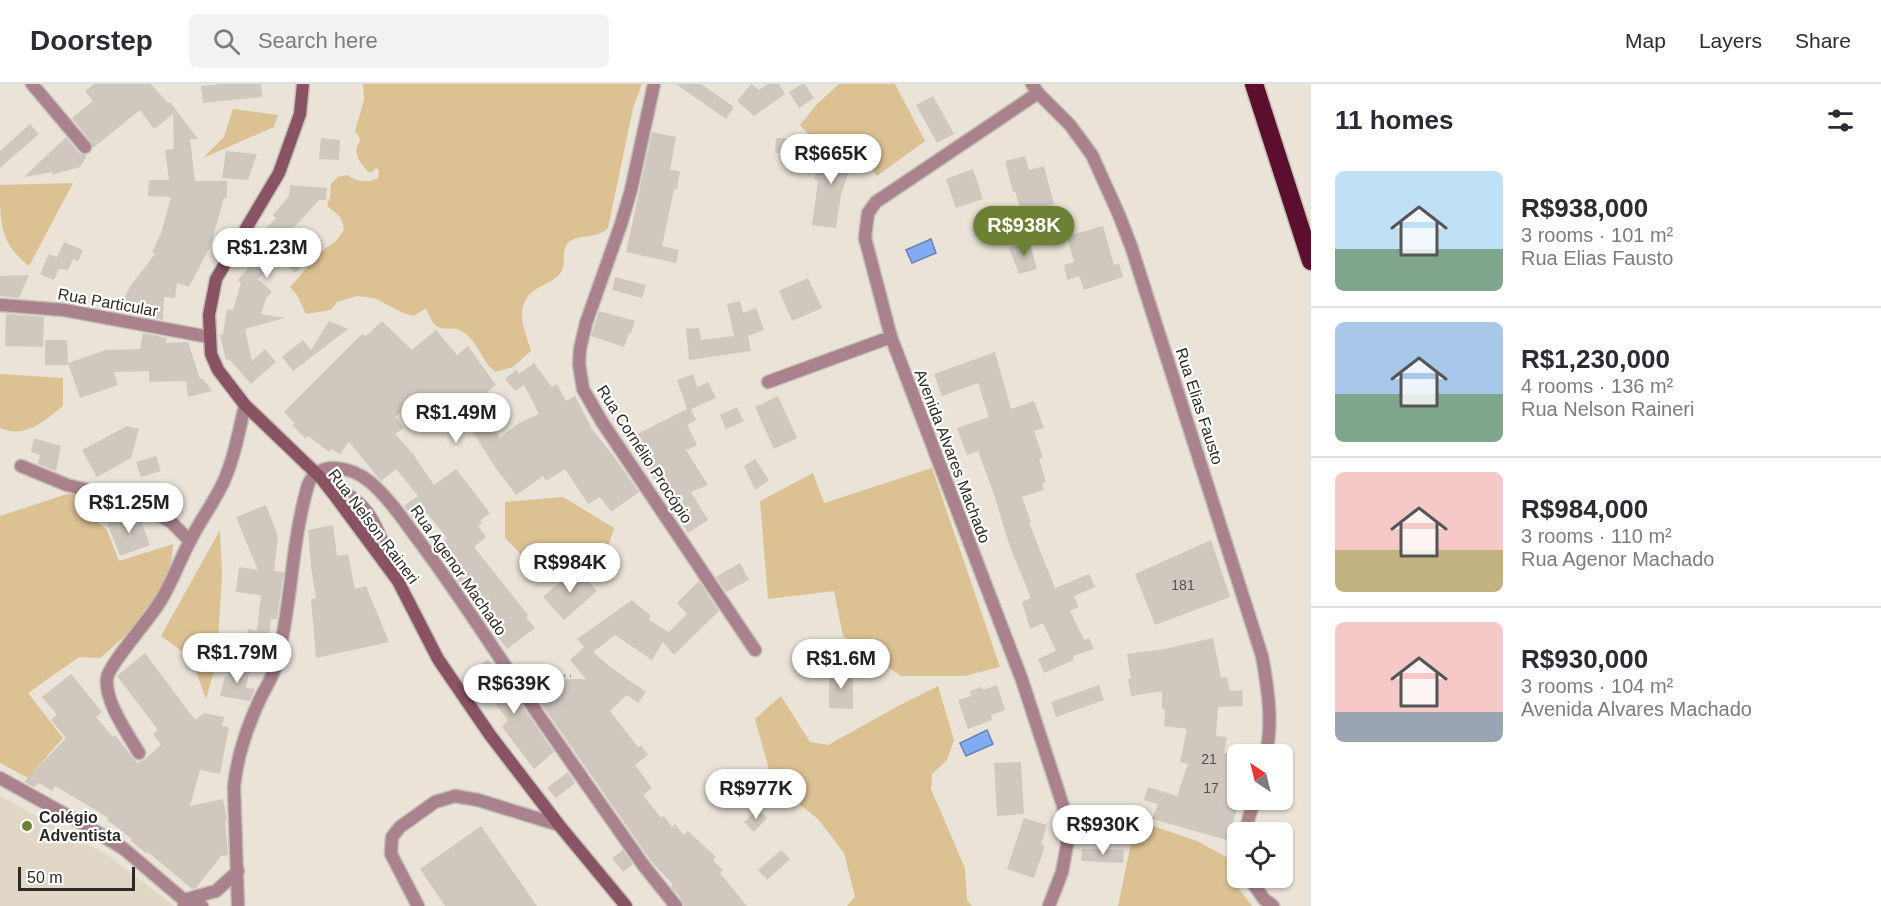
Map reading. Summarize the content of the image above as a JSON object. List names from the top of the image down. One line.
{"streets":{"main road":["Rua Nelson Raineri"],"street":["Rua Particular","Rua Elias Fausto","Rua Cornélio Procópio","Avenida Alvares Machado","Rua Agenor Machado"]},"crossings":[["Rua Particular","Rua Nelson Raineri"],["Rua Elias Fausto","Avenida Alvares Machado"],["Rua Nelson Raineri","Rua Agenor Machado"]],"places":["Colégio Adventista"],"house_numbers":["181","21","17"],"scale_bar":"50 m","north":"top left","page":{"header":"Doorstep","search":"Search here","nav":["Map","Layers","Share"],"heading":"11 homes","price":["R$665K","R$938K","R$1.23M","R$1.49M","R$1.25M","R$984K","R$1.79M","R$1.6M","R$639K","R$977K","R$930K"],"list":[{"name":"R$938,000","note":"3 rooms · 101 m² · Rua Elias Fausto"},{"name":"R$1,230,000","note":"4 rooms · 136 m² · Rua Nelson Raineri"},{"name":"R$984,000","note":"3 rooms · 110 m² · Rua Agenor Machado"},{"name":"R$930,000","note":"3 rooms · 104 m² · Avenida Alvares Machado"}],"scale":"50 m"}}
